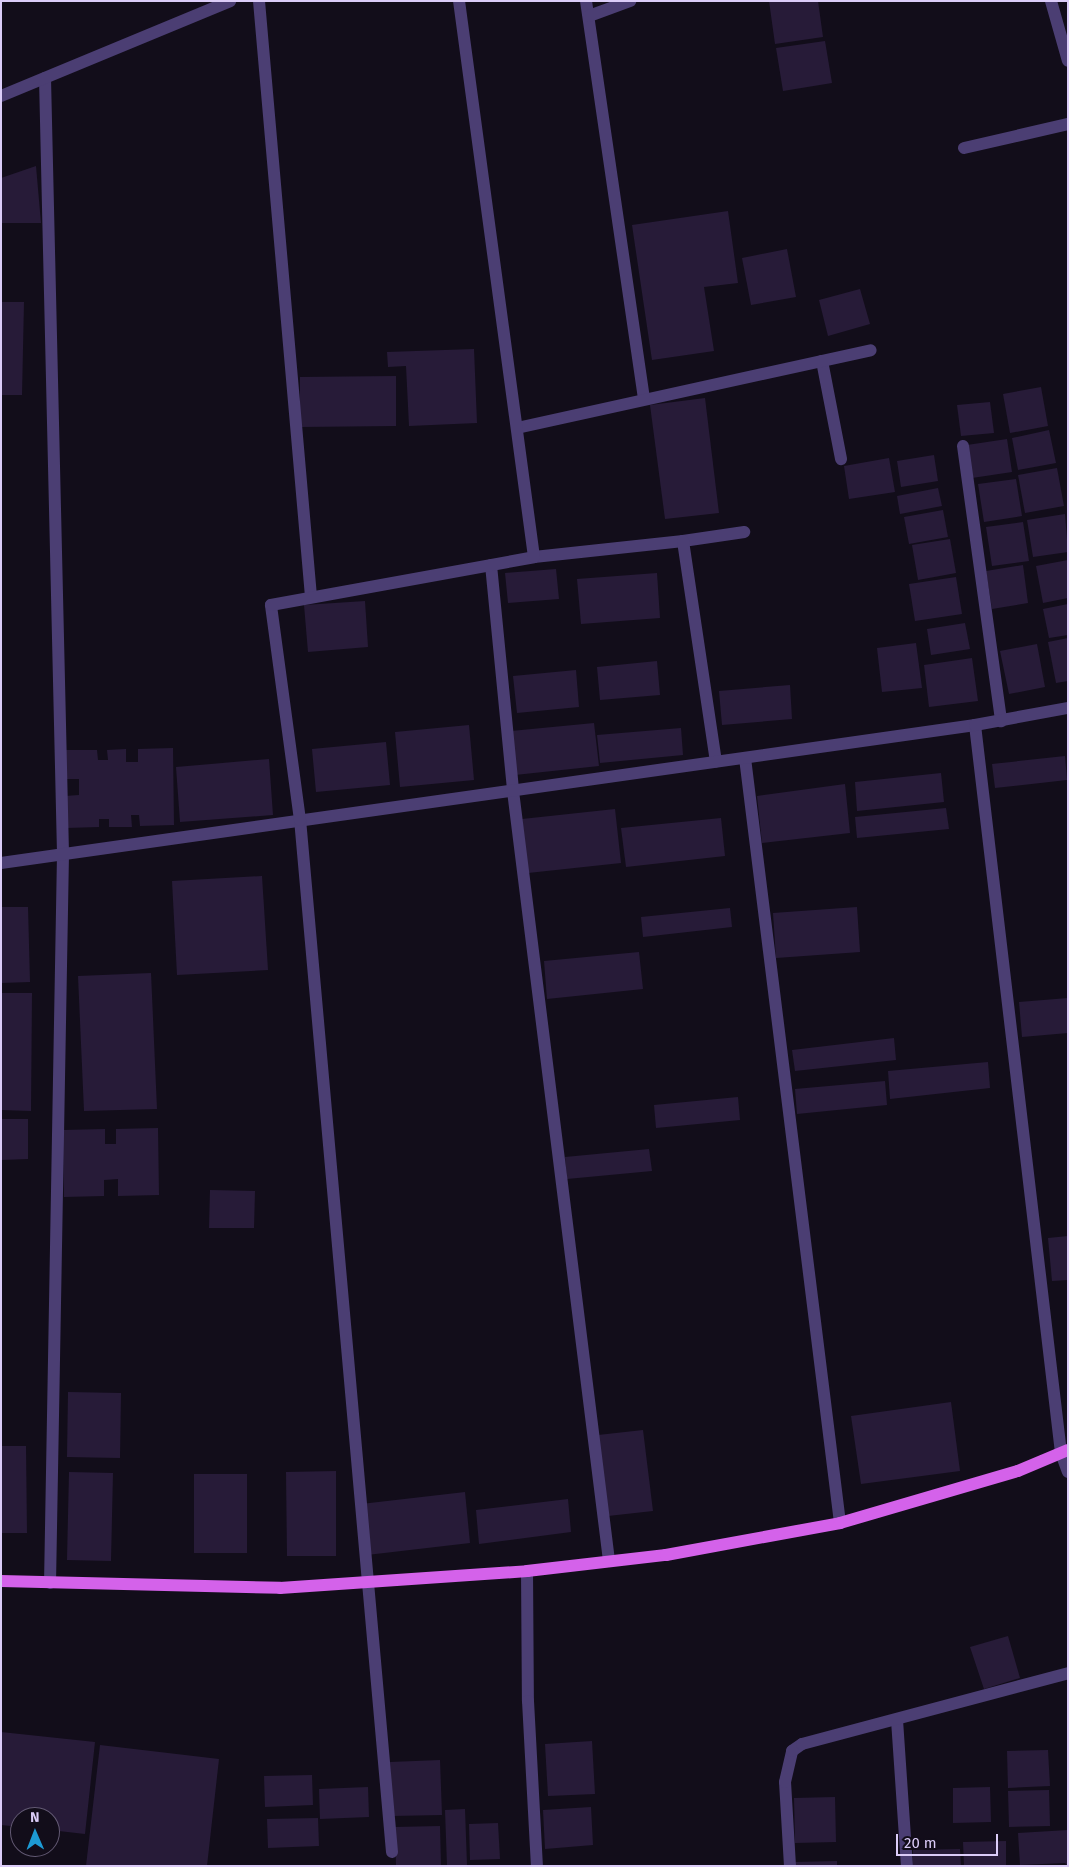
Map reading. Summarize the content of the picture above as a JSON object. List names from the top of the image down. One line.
{"scale_bar":"20 m","north":"top"}
